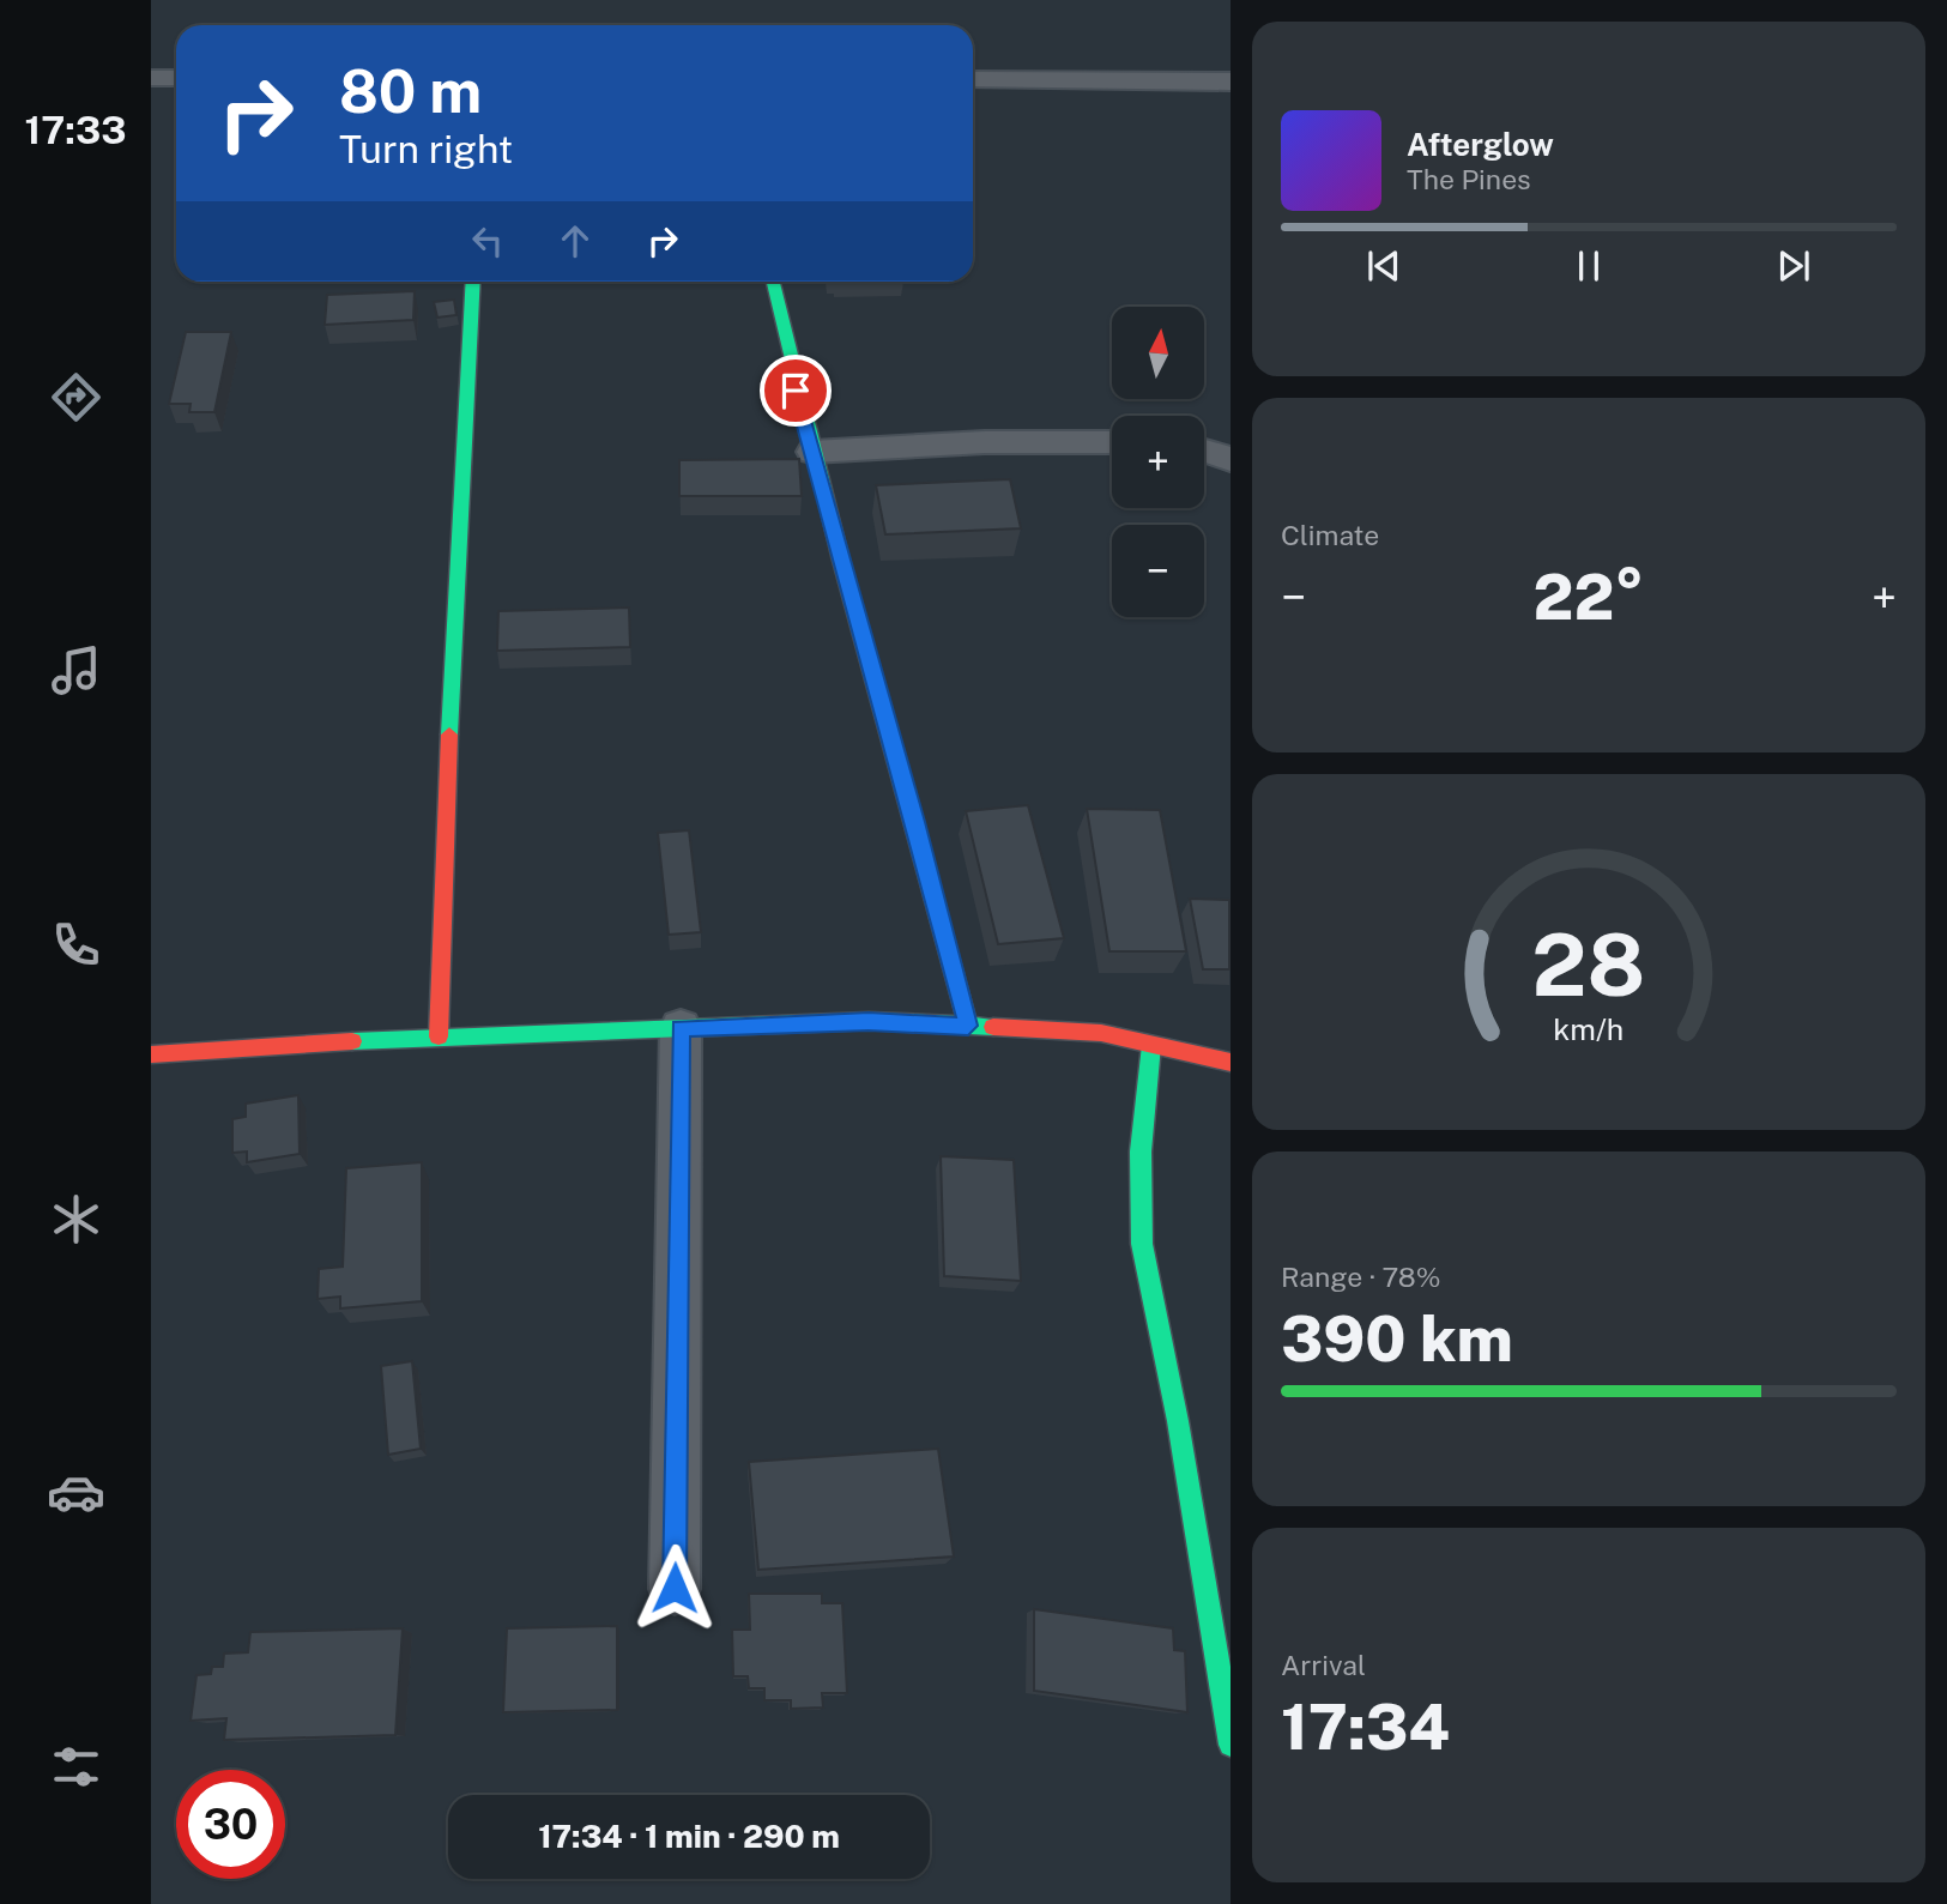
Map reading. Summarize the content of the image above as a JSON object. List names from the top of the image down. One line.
{"north":"top","page":{"tabs":"17:33","turn":["80 m","Turn right"],"song":["Afterglow","The Pines"],"map_buttons":["+","−"],"tile":["Climate",["Range · 78%","390 km"],["Arrival","17:34"]],"heat":["−","22°","+"],"limit":"30","trip":"17:34 · 1 min · 290 m","gauge":["28","km/h"]}}
